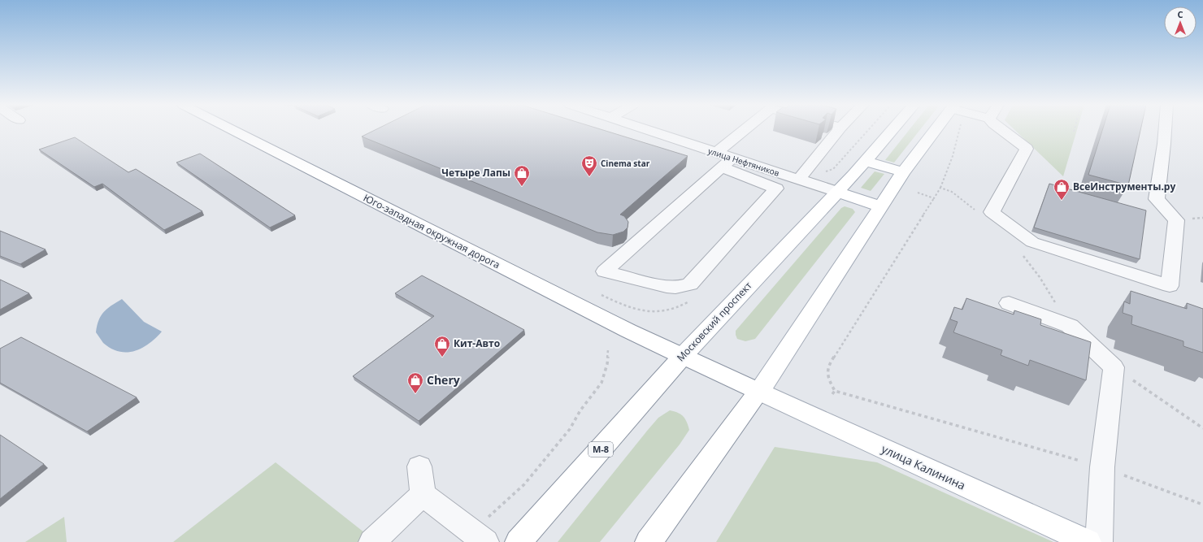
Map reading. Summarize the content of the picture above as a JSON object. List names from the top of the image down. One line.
{"streets":{"main road":["улица Нефтяников","Юго-западная окружная дорога","Московский проспект","М-8","улица Калинина"]},"crossings":[["улица Нефтяников","Московский проспект"],["Юго-западная окружная дорога","Московский проспект"],["Юго-западная окружная дорога","улица Калинина"]],"places":{"theatre":["Cinema star"],"shop":["Четыре Лапы","ВсеИнструменты.ру","Кит-Авто","Chery"]},"north":"top"}
